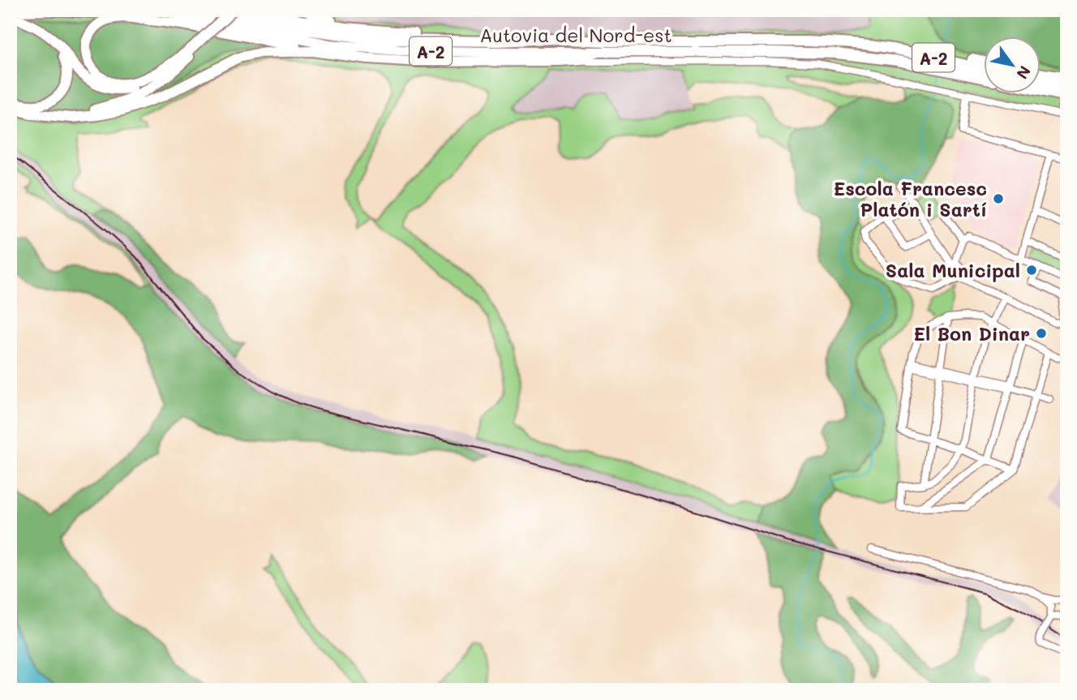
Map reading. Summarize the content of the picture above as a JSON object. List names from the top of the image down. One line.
{"streets":{"highway":["Autovia del Nord-est","A-2"]},"places":["Escola Francesc Platón i Sartí","Sala Municipal","El Bon Dinar"],"north":"bottom right"}
